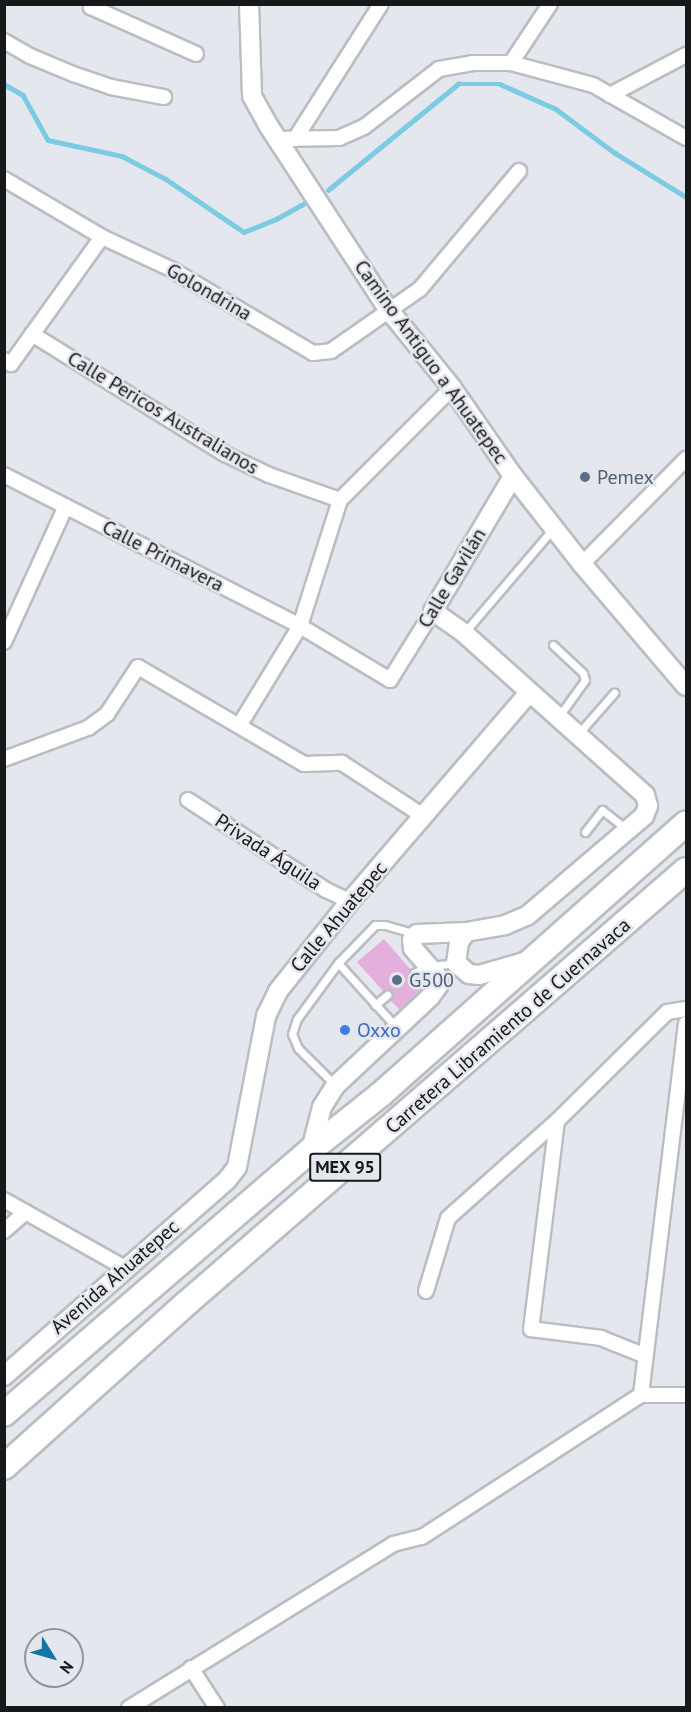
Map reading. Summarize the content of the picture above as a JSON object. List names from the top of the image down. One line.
{"streets":{"highway":["Carretera Libramiento de Cuernavaca","MEX 95"],"street":["Golondrina","Camino Antiguo a Ahuatepec","Calle Pericos Australianos","Calle Primavera","Calle Gavilán","Privada Águila","Calle Ahuatepec","Avenida Ahuatepec"]},"crossings":[["Golondrina","Camino Antiguo a Ahuatepec"],["Camino Antiguo a Ahuatepec","Calle Gavilán"],["Calle Primavera","Calle Gavilán"],["Privada Águila","Calle Ahuatepec"],["Calle Ahuatepec","Avenida Ahuatepec"]],"places":["Pemex","G500","Oxxo"],"north":"bottom right"}
